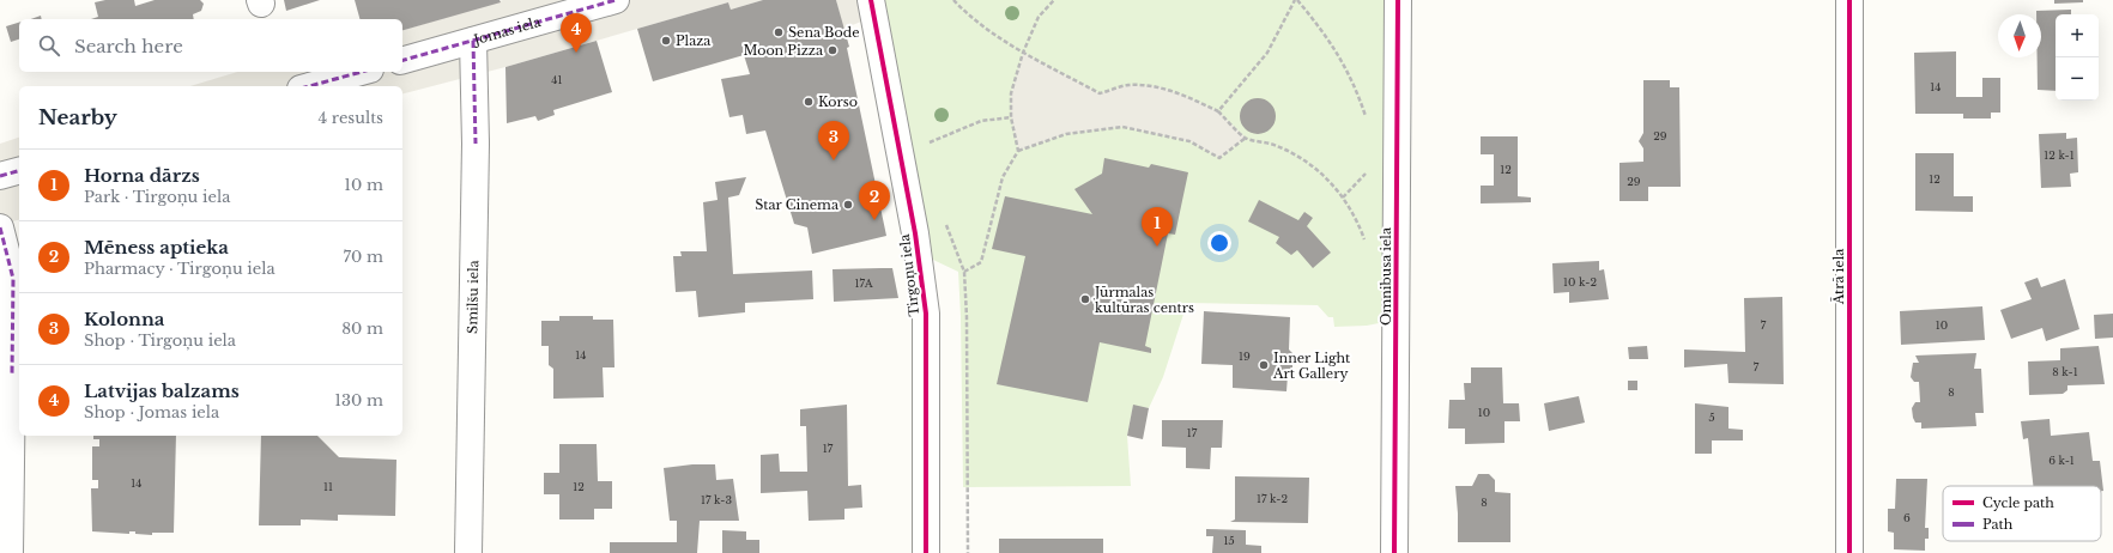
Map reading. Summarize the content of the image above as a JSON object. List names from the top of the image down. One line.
{"streets":{"street":["Jomas iela","Tirgoņu iela","Omnibusa iela","Ātrā iela","Smilšu iela"]},"crossings":[["Jomas iela","Smilšu iela"]],"places":["Sena Bode","Plaza","Moon Pizza","Korso","Star Cinema","Jūrmalas kultūras centrs","Inner Light Art Gallery"],"house_numbers":["41","14","29","12 k-1","12","12","29","10 k-2","17A","7","10","14","19","7","8 k-1","8","10","5","17","17","6 k-1","14","11","12","17 k-2","17 k-3","8","6","15"],"legend":["Cycle path","Path"],"north":"bottom","page":{"pins":["4","3","2","1"],"map_buttons":["+","−"],"search":"Search here","heading":["Nearby","4 results"],"list":[{"mark":"1","name":"Horna dārzs","note":"Park · Tirgoņu iela","value":"10 m"},{"mark":"2","name":"Mēness aptieka","note":"Pharmacy · Tirgoņu iela","value":"70 m"},{"mark":"3","name":"Kolonna","note":"Shop · Tirgoņu iela","value":"80 m"},{"mark":"4","name":"Latvijas balzams","note":"Shop · Jomas iela","value":"130 m"}]}}
